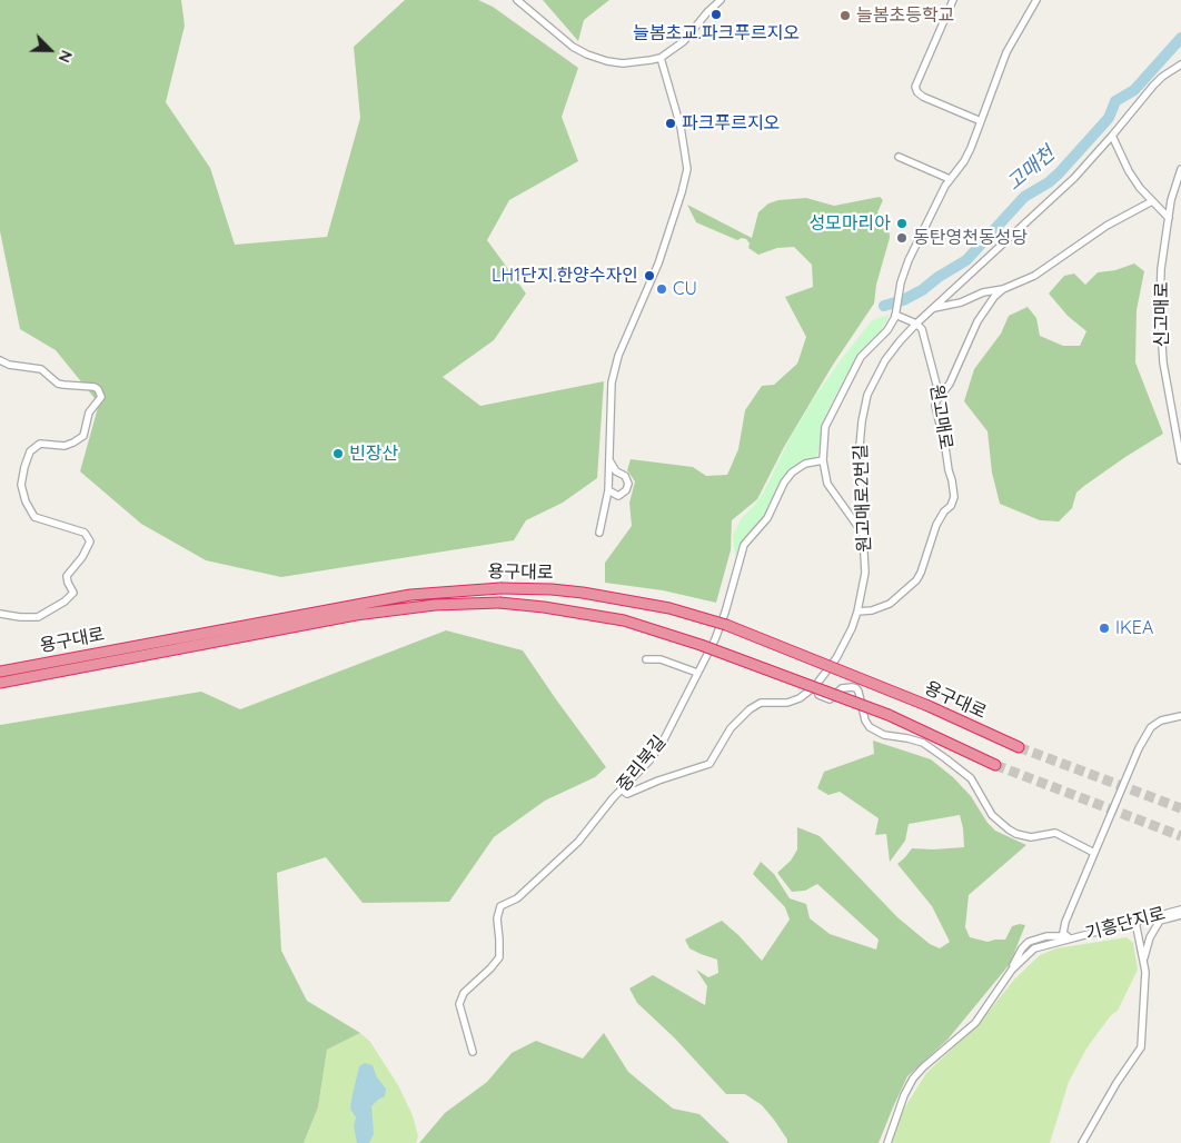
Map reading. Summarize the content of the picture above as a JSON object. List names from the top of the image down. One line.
{"streets":{"highway":["용구대로"],"street":["신고매로","원고매로","원고매로2번길","중리북길","기흥단지로"]},"crossings":[["원고매로","원고매로2번길"]],"water":["고매천"],"places":["늘봄초교.파크푸르지오","늘봄초등학교","파크푸르지오","성모마리아","동탄영천동성당","LH1단지.한양수자인","CU","빈장산","IKEA"],"north":"bottom right"}
